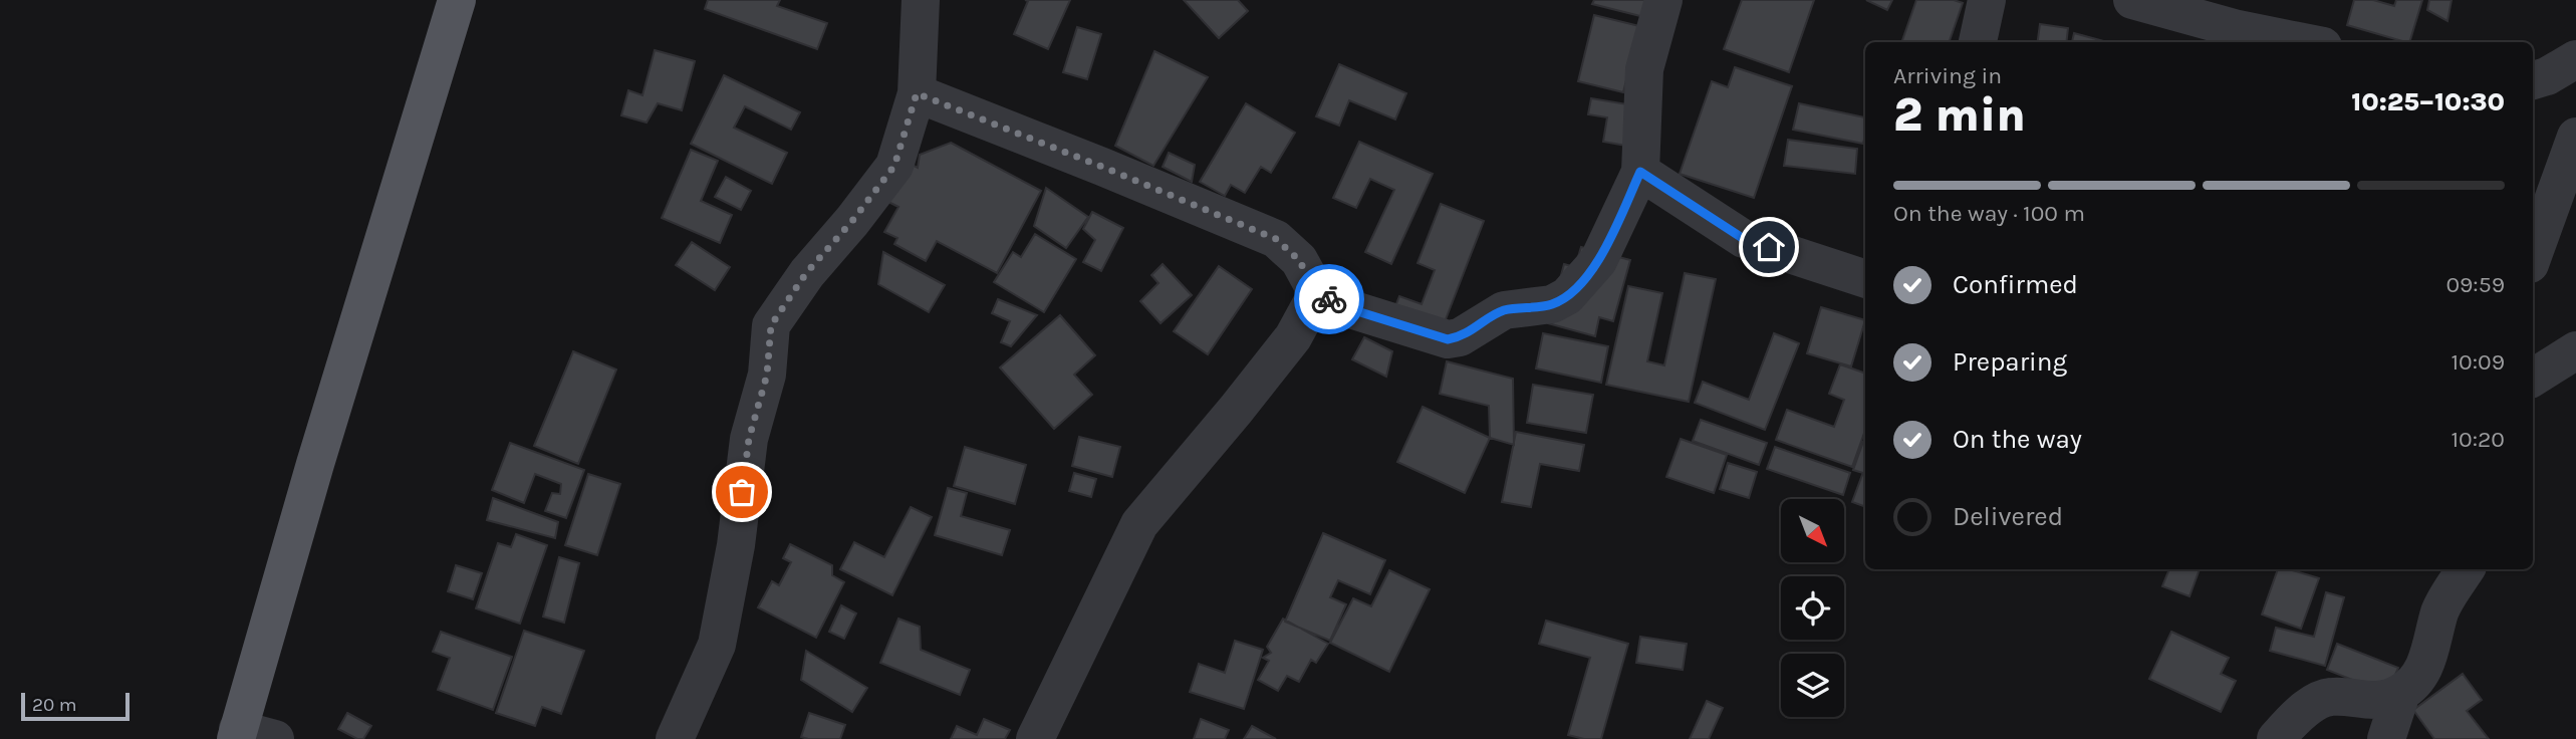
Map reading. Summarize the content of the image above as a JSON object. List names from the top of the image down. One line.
{"scale_bar":"20 m","north":"bottom right","page":{"heading":["2 min","Arriving in","10:25–10:30"],"bar":"On the way · 100 m","list":[["Confirmed","09:59"],["Preparing","10:09"],["On the way","10:20"],"Delivered"],"scale":"20 m"}}
